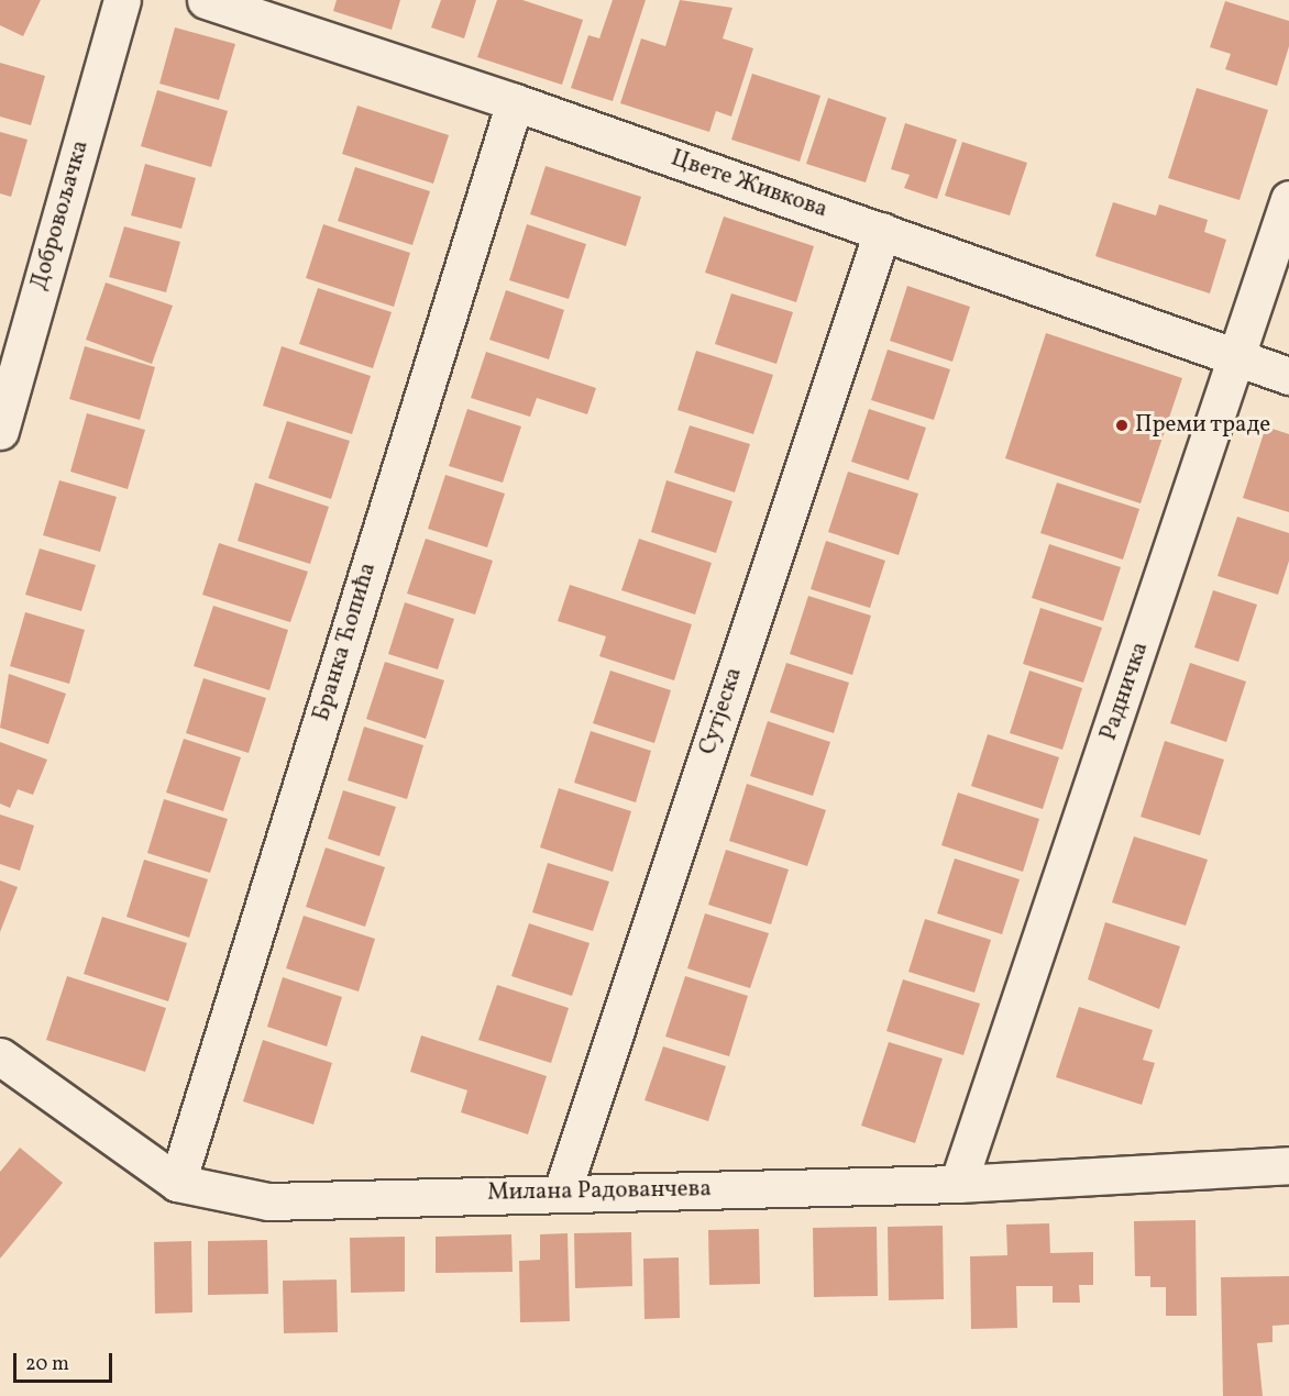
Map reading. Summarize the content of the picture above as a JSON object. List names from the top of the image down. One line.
{"streets":{"street":["Цвете Живкова","Добровољачка","Бранка Ћопића","Радничка","Сутјеска","Милана Радованчева"]},"crossings":[["Цвете Живкова","Бранка Ћопића"],["Цвете Живкова","Радничка"],["Цвете Живкова","Сутјеска"],["Бранка Ћопића","Милана Радованчева"],["Радничка","Милана Радованчева"],["Сутјеска","Милана Радованчева"]],"places":["Преми траде"],"scale_bar":"20 m"}
